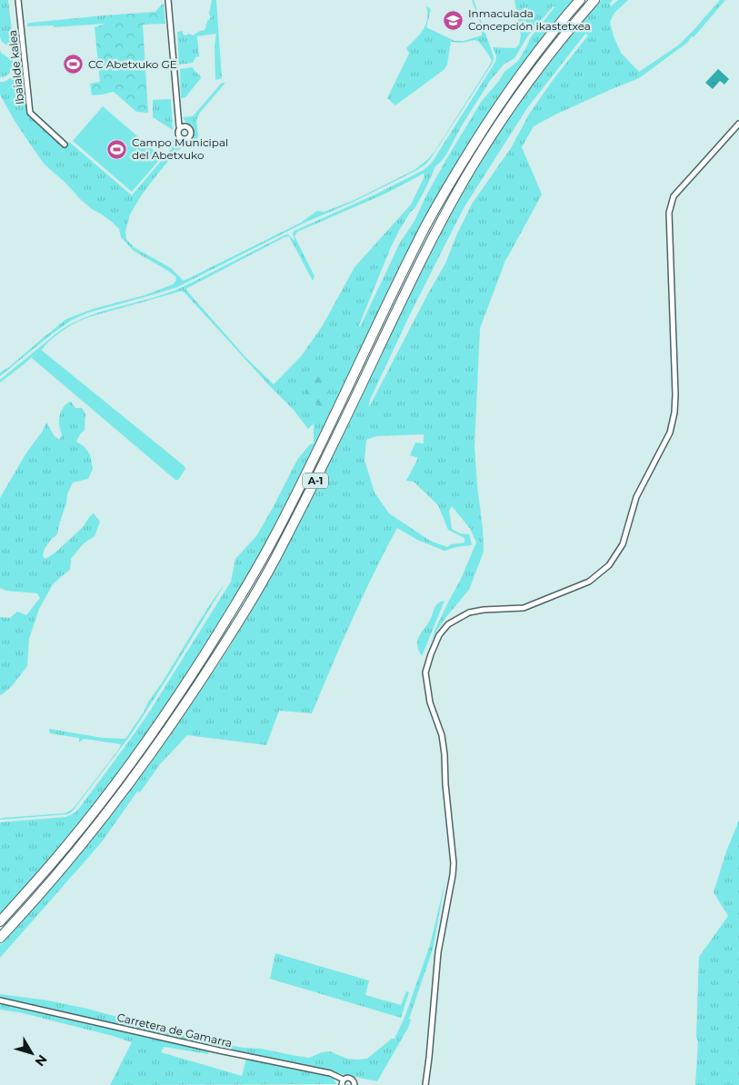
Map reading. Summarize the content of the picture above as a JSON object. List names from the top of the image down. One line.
{"streets":{"highway":["A-1"],"street":["Ibaialde kalea","Carretera de Gamarra"]},"places":{"school or university":["Inmaculada Concepción ikastetxea"],"sports":["CC Abetxuko GE","Campo Municipal del Abetxuko"]},"north":"bottom right"}
